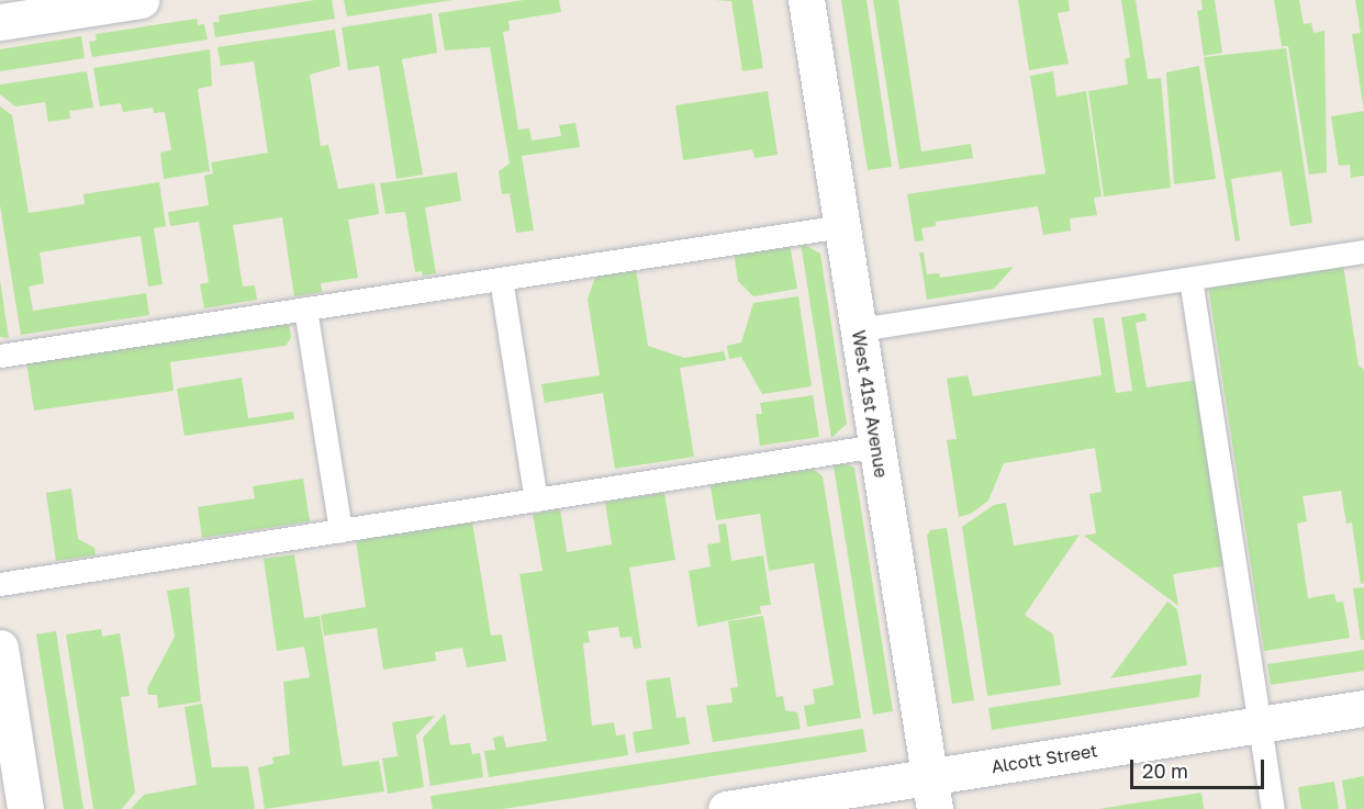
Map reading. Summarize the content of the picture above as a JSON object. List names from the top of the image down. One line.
{"streets":{"street":["West 41st Avenue","Alcott Street"]},"crossings":[["West 41st Avenue","Alcott Street"]],"scale_bar":"20 m"}
